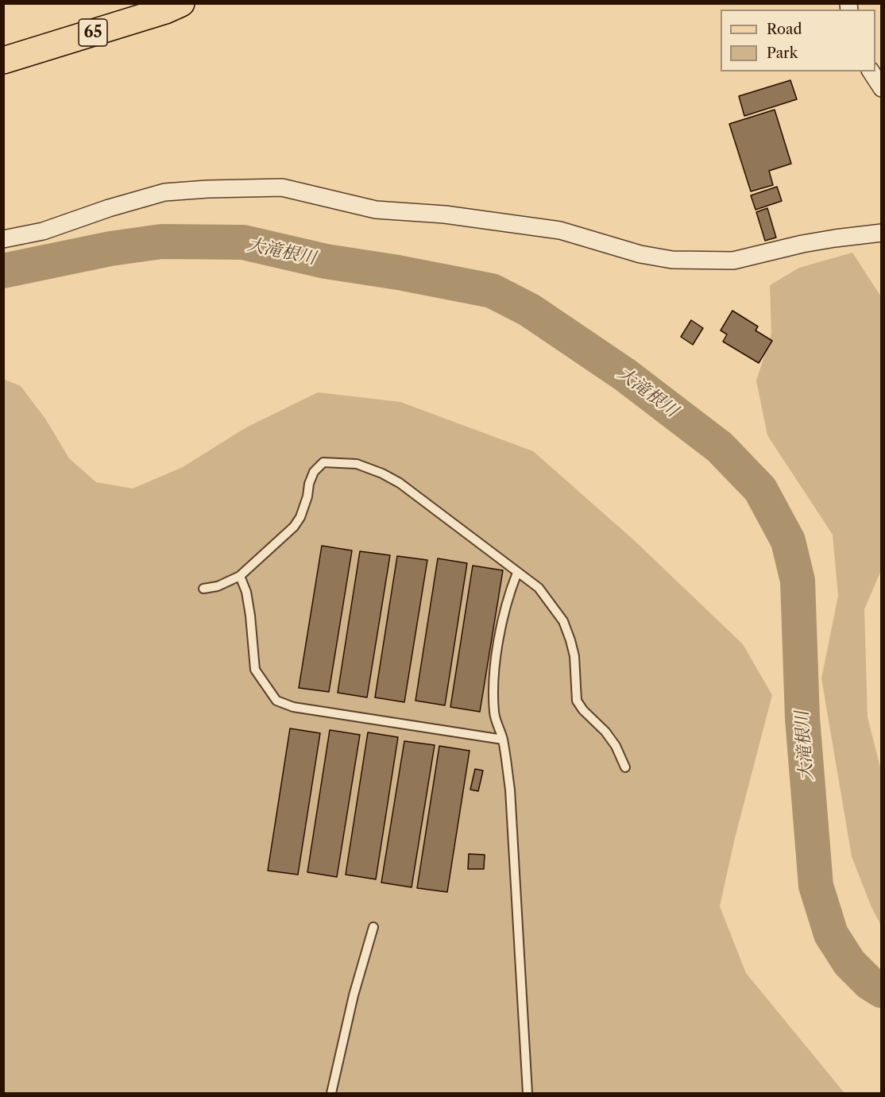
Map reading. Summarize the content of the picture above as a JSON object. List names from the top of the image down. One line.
{"streets":{"main road":["65"]},"water":["大滝根川"],"legend":["Road","Park"]}
